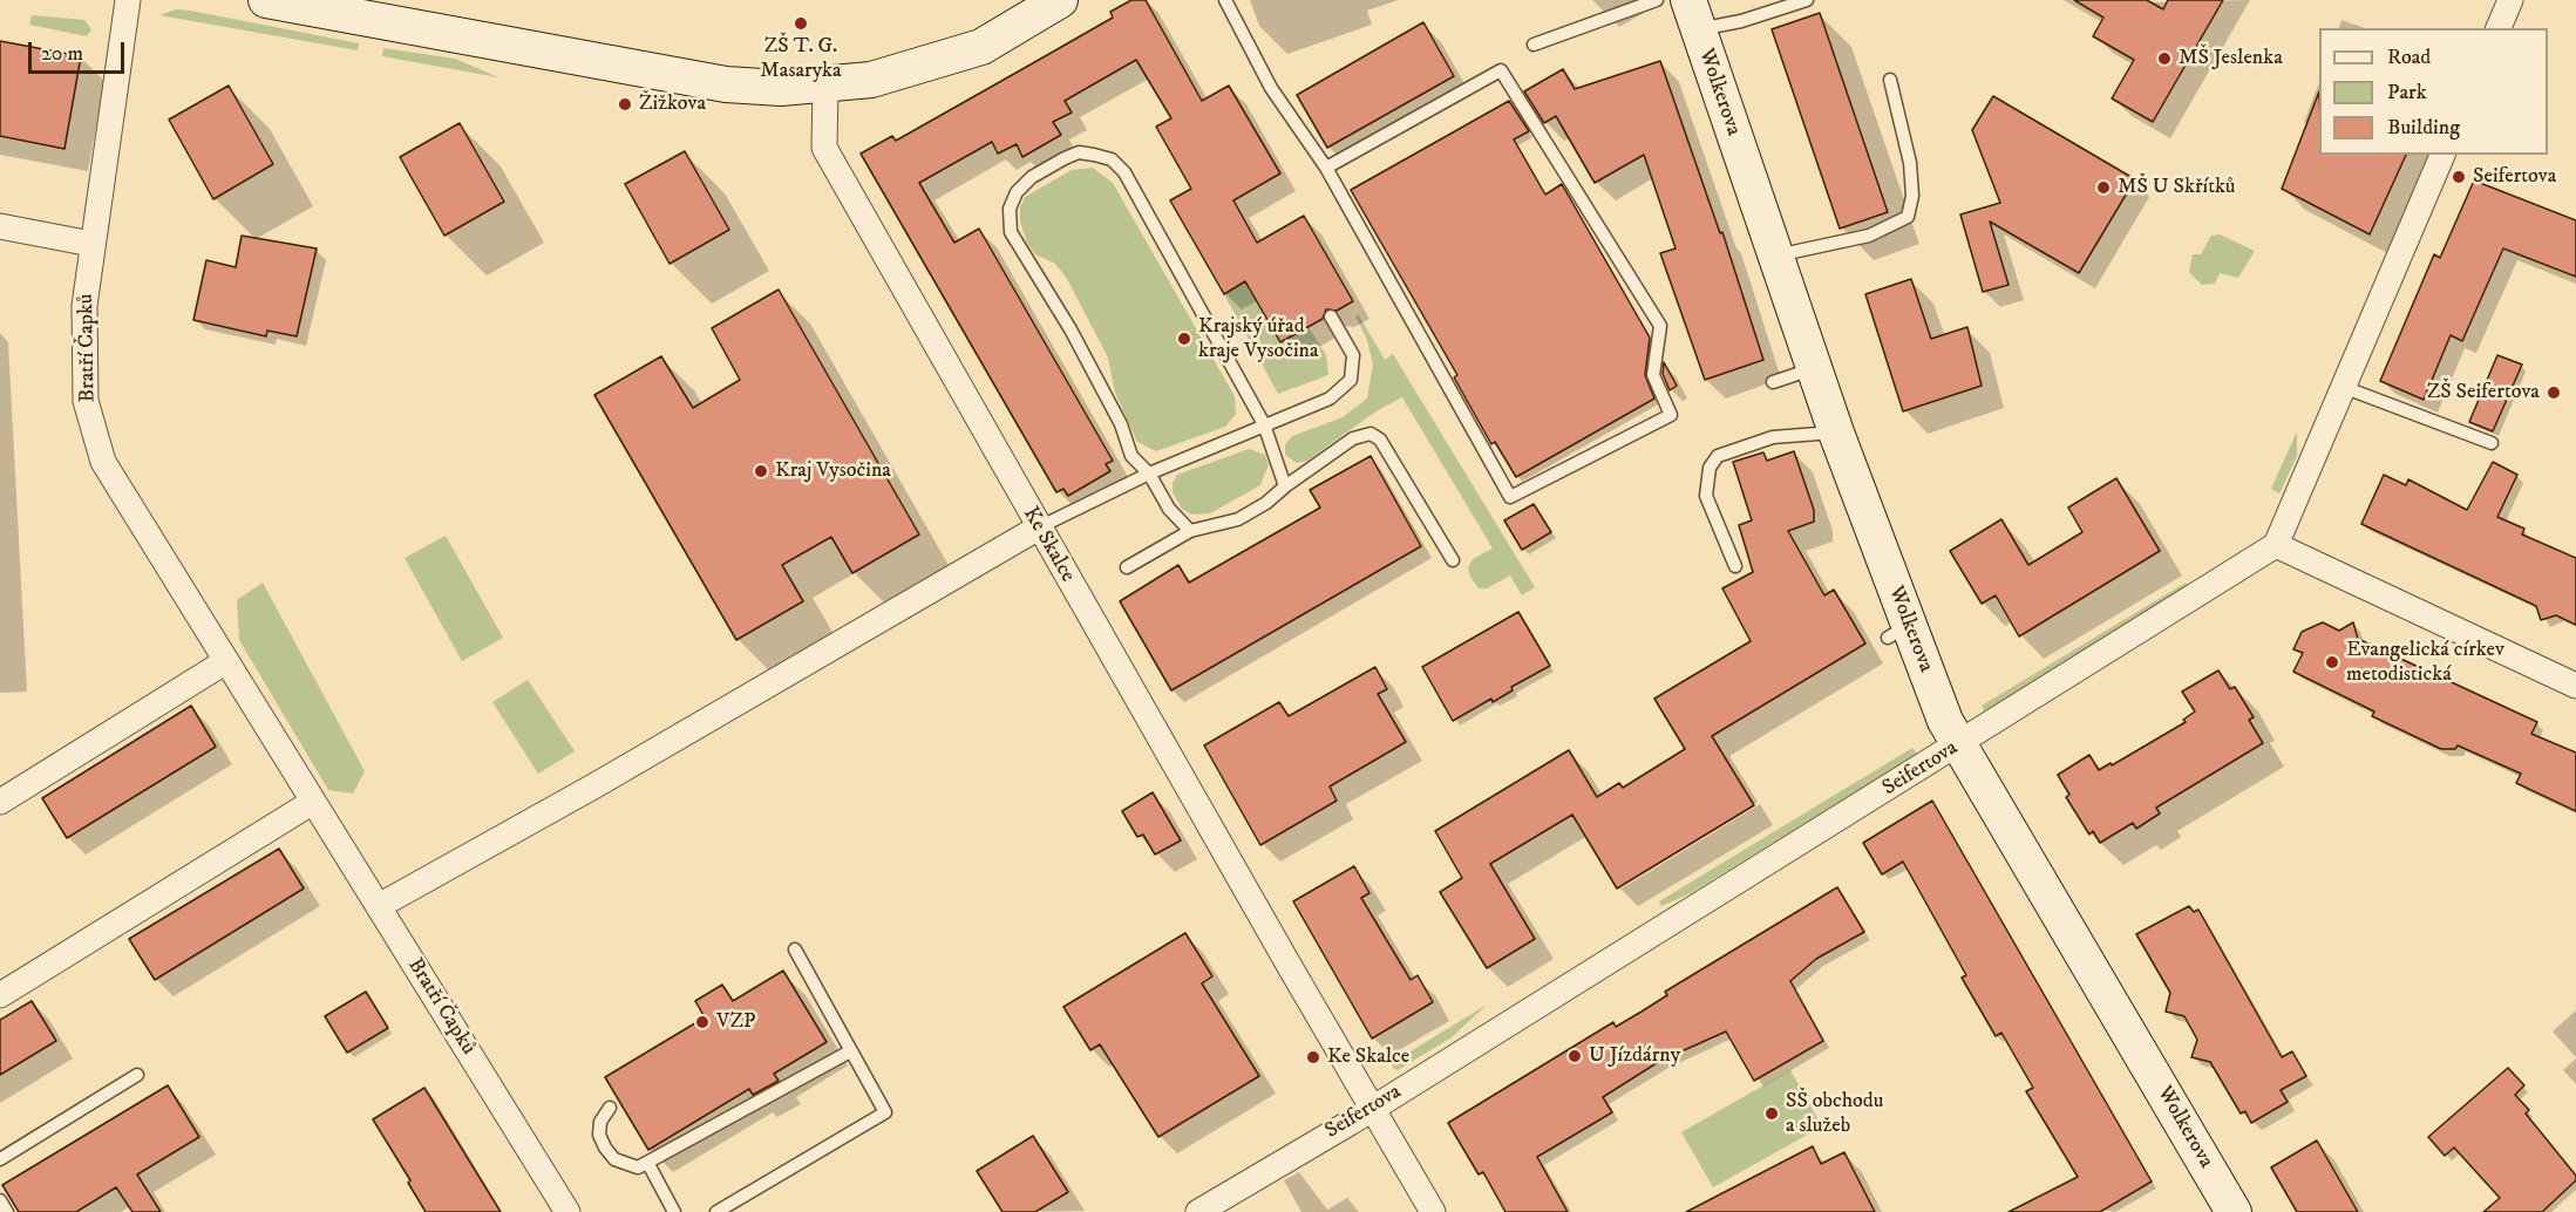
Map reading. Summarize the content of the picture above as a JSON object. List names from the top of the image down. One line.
{"streets":{"street":["Wolkerova","Bratří Čapků","Ke Skalce","Seifertova"]},"crossings":[["Wolkerova","Seifertova"],["Ke Skalce","Seifertova"]],"places":["ZŠ T. G. Masaryka","MŠ Jeslenka","Žižkova","Seifertova","MŠ U Skřítků","Krajský úřad kraje Vysočina","ZŠ Seifertova","Kraj Vysočina","Evangelická církev metodistická","VZP","U Jízdárny","Ke Skalce","SŠ obchodu a služeb"],"legend":["Road","Park","Building"],"scale_bar":"20 m"}
